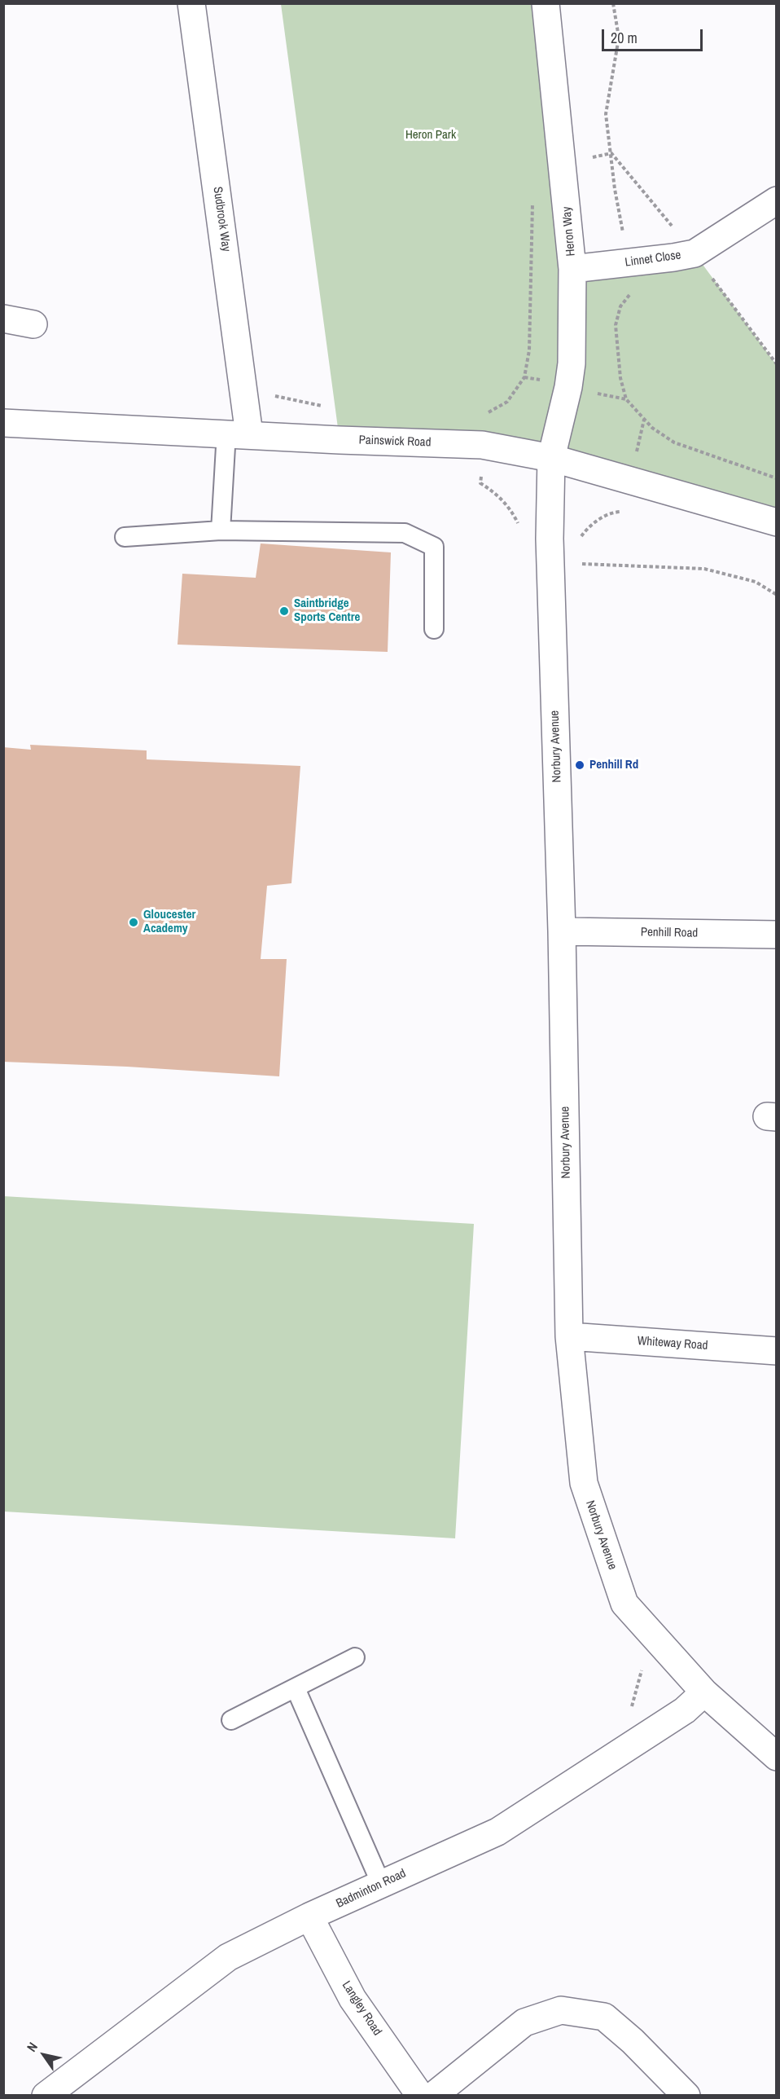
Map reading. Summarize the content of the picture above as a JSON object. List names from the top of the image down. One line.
{"streets":{"street":["Sudbrook Way","Heron Way","Linnet Close","Painswick Road","Norbury Avenue","Penhill Road","Whiteway Road","Badminton Road","Langley Road"]},"crossings":[["Sudbrook Way","Painswick Road"],["Heron Way","Linnet Close"],["Heron Way","Painswick Road"],["Heron Way","Norbury Avenue"],["Painswick Road","Norbury Avenue"],["Norbury Avenue","Penhill Road"],["Norbury Avenue","Whiteway Road"],["Norbury Avenue","Badminton Road"],["Badminton Road","Langley Road"]],"parks":["Heron Park"],"places":["Saintbridge Sports Centre","Penhill Rd","Gloucester Academy"],"scale_bar":"20 m","north":"top left"}
